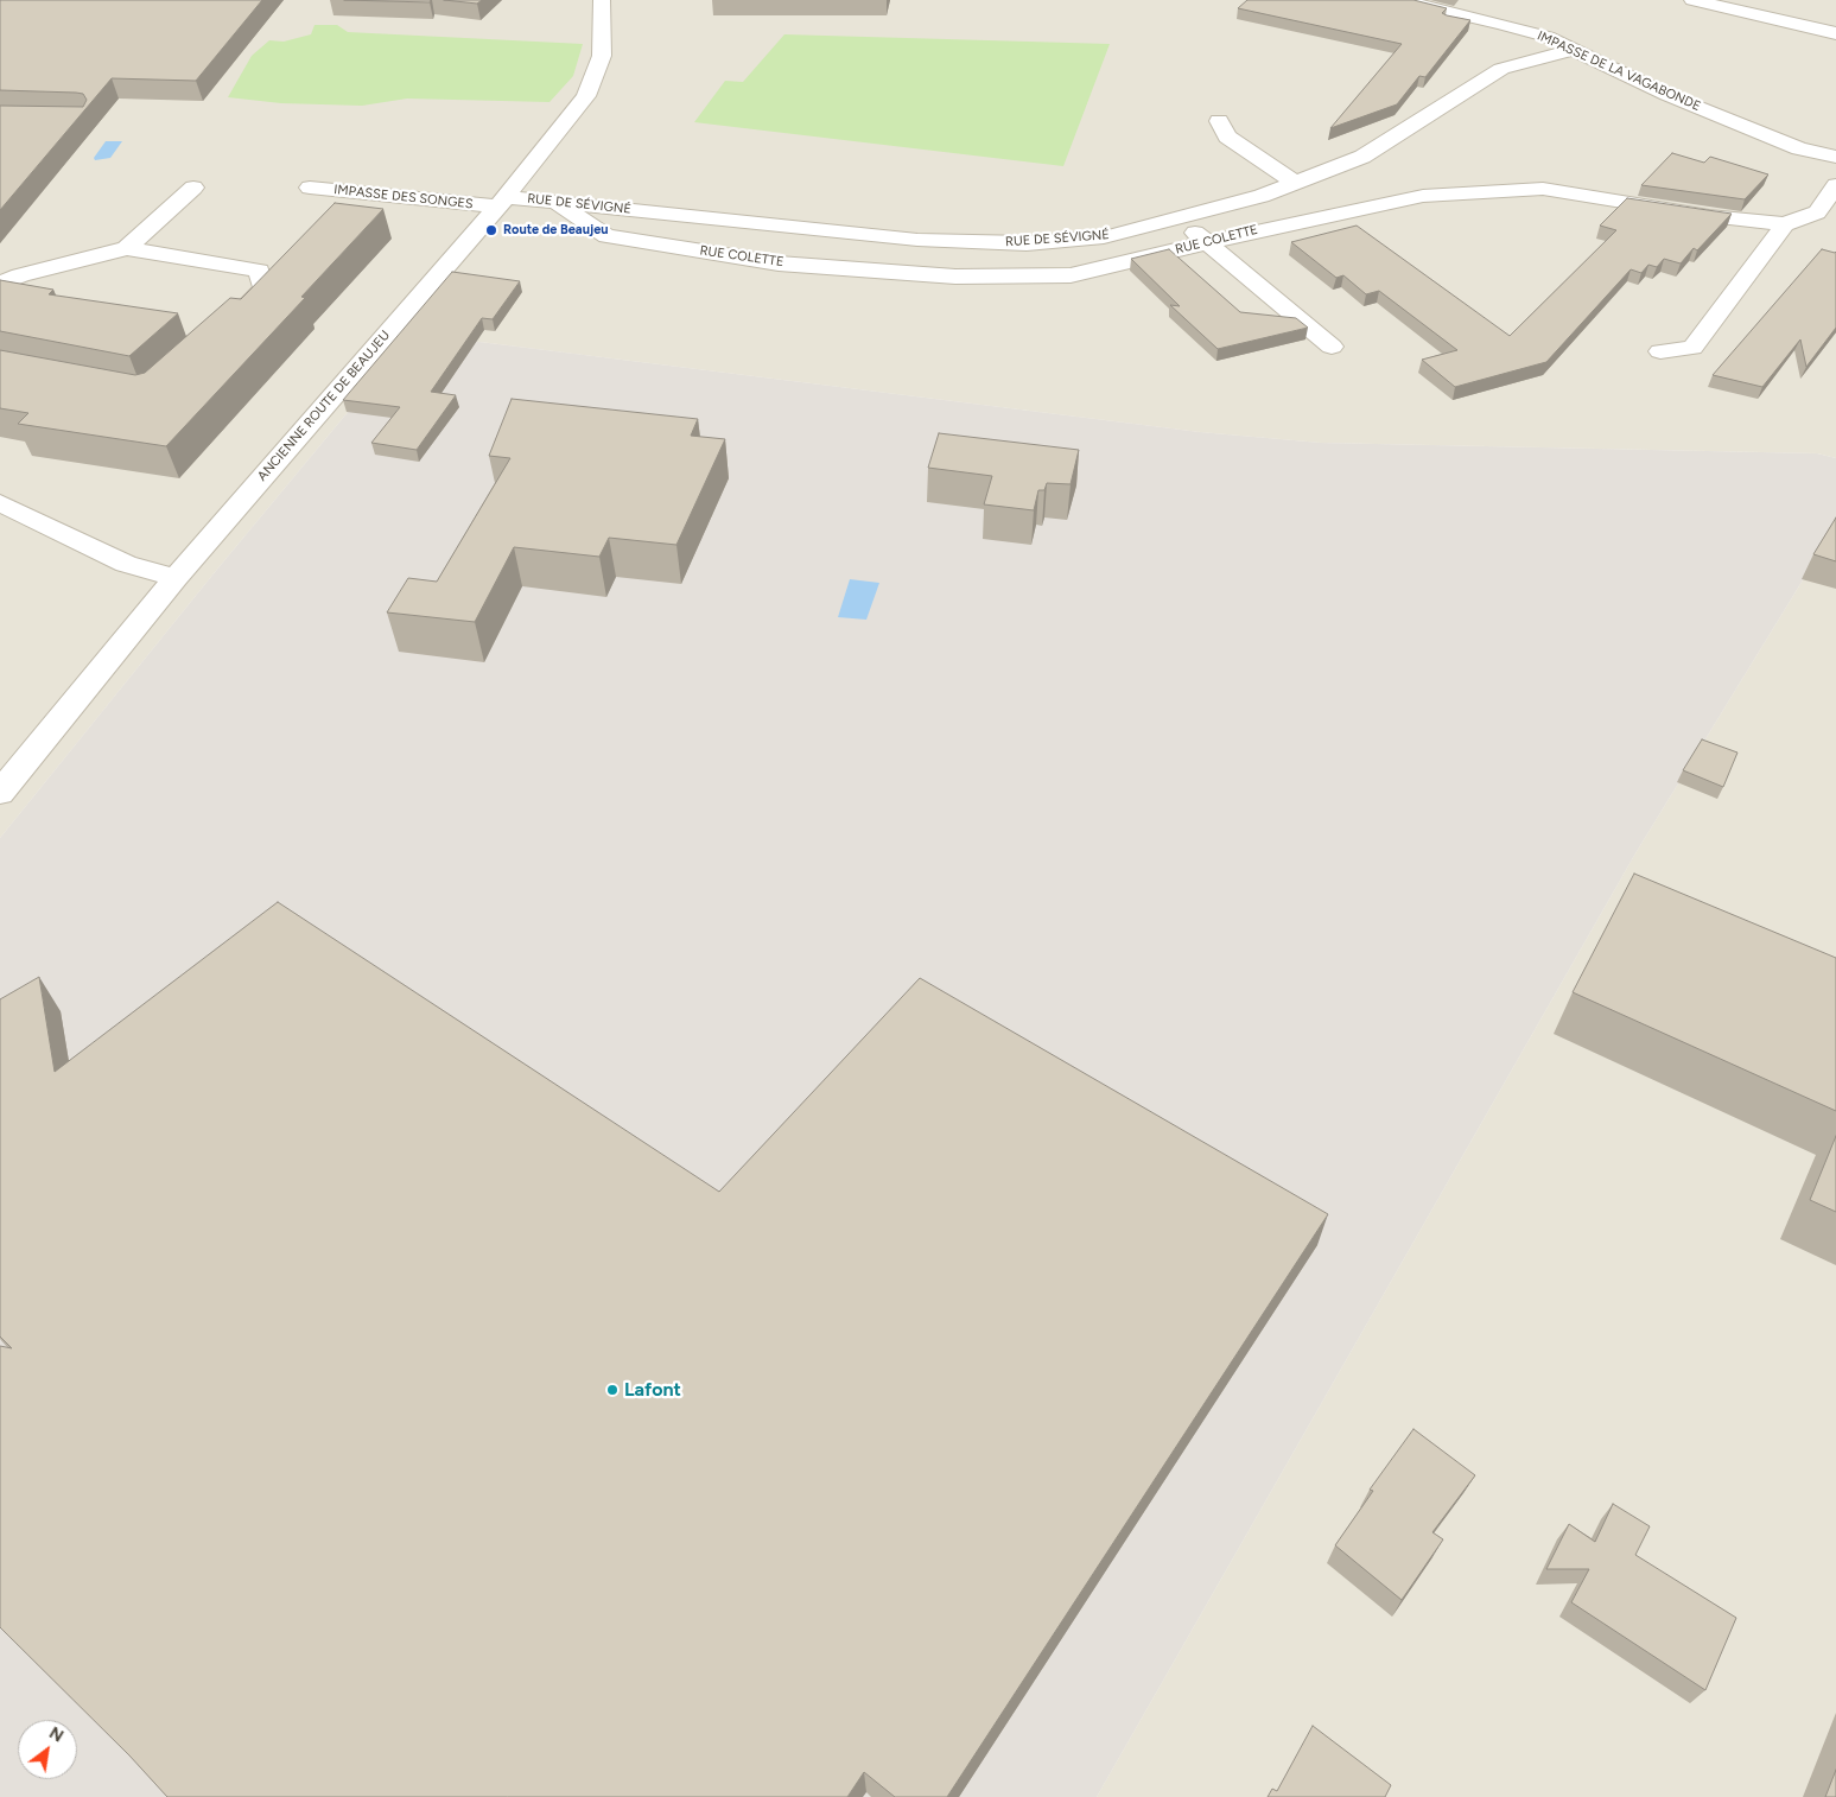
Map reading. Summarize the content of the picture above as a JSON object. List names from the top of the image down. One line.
{"streets":{"street":["IMPASSE DE LA VAGABONDE","IMPASSE DES SONGES","RUE DE SÉVIGNÉ","RUE COLETTE","ANCIENNE ROUTE DE BEAUJEU"]},"crossings":[["IMPASSE DE LA VAGABONDE","RUE DE SÉVIGNÉ"],["IMPASSE DES SONGES","RUE DE SÉVIGNÉ"],["IMPASSE DES SONGES","ANCIENNE ROUTE DE BEAUJEU"],["RUE DE SÉVIGNÉ","RUE COLETTE"],["RUE DE SÉVIGNÉ","ANCIENNE ROUTE DE BEAUJEU"]],"places":["Route de Beaujeu","Lafont"],"north":"top right"}
